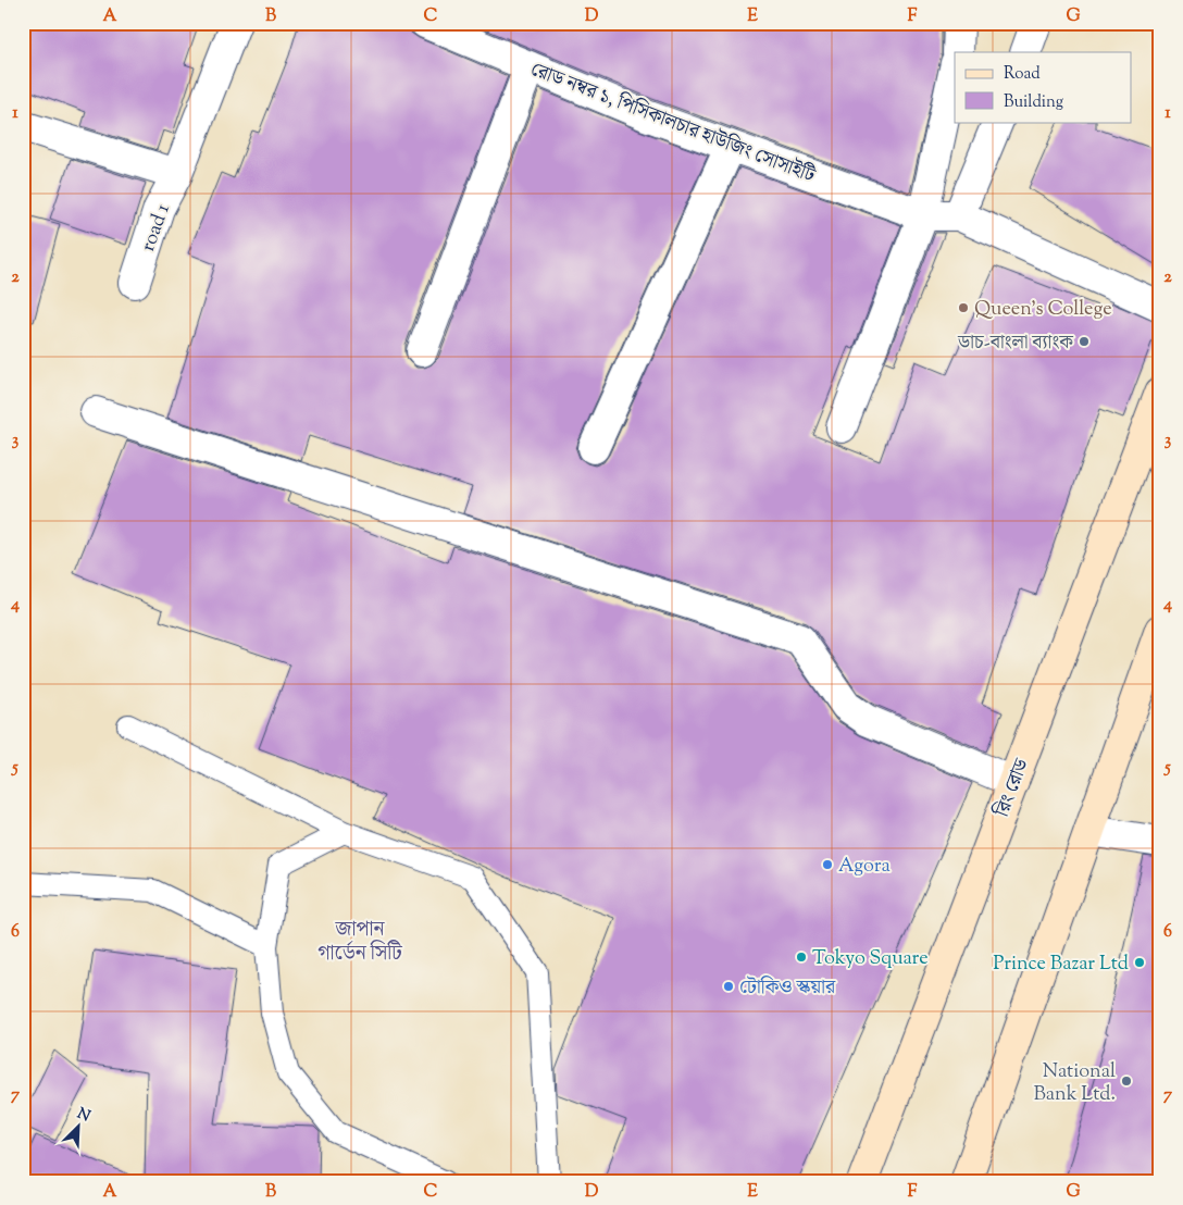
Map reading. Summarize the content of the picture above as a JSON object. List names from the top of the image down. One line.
{"streets":{"main road":["রিং রোড"],"street":["রোড নম্বর ১, পিসিকালচার হাউজিং সোসাইটি","road 1"]},"districts":["জাপান গার্ডেন সিটি"],"places":["Queen's College","ডাচ-বাংলা ব্যাংক","Agora","Tokyo Square","Prince Bazar Ltd","টোকিও স্কয়ার","National Bank Ltd."],"legend":["Road","Building"],"north":"top right","grid":{"columns":["A","B","C","D","E","F","G"],"rows":["1","2","3","4","5","6","7"]}}
